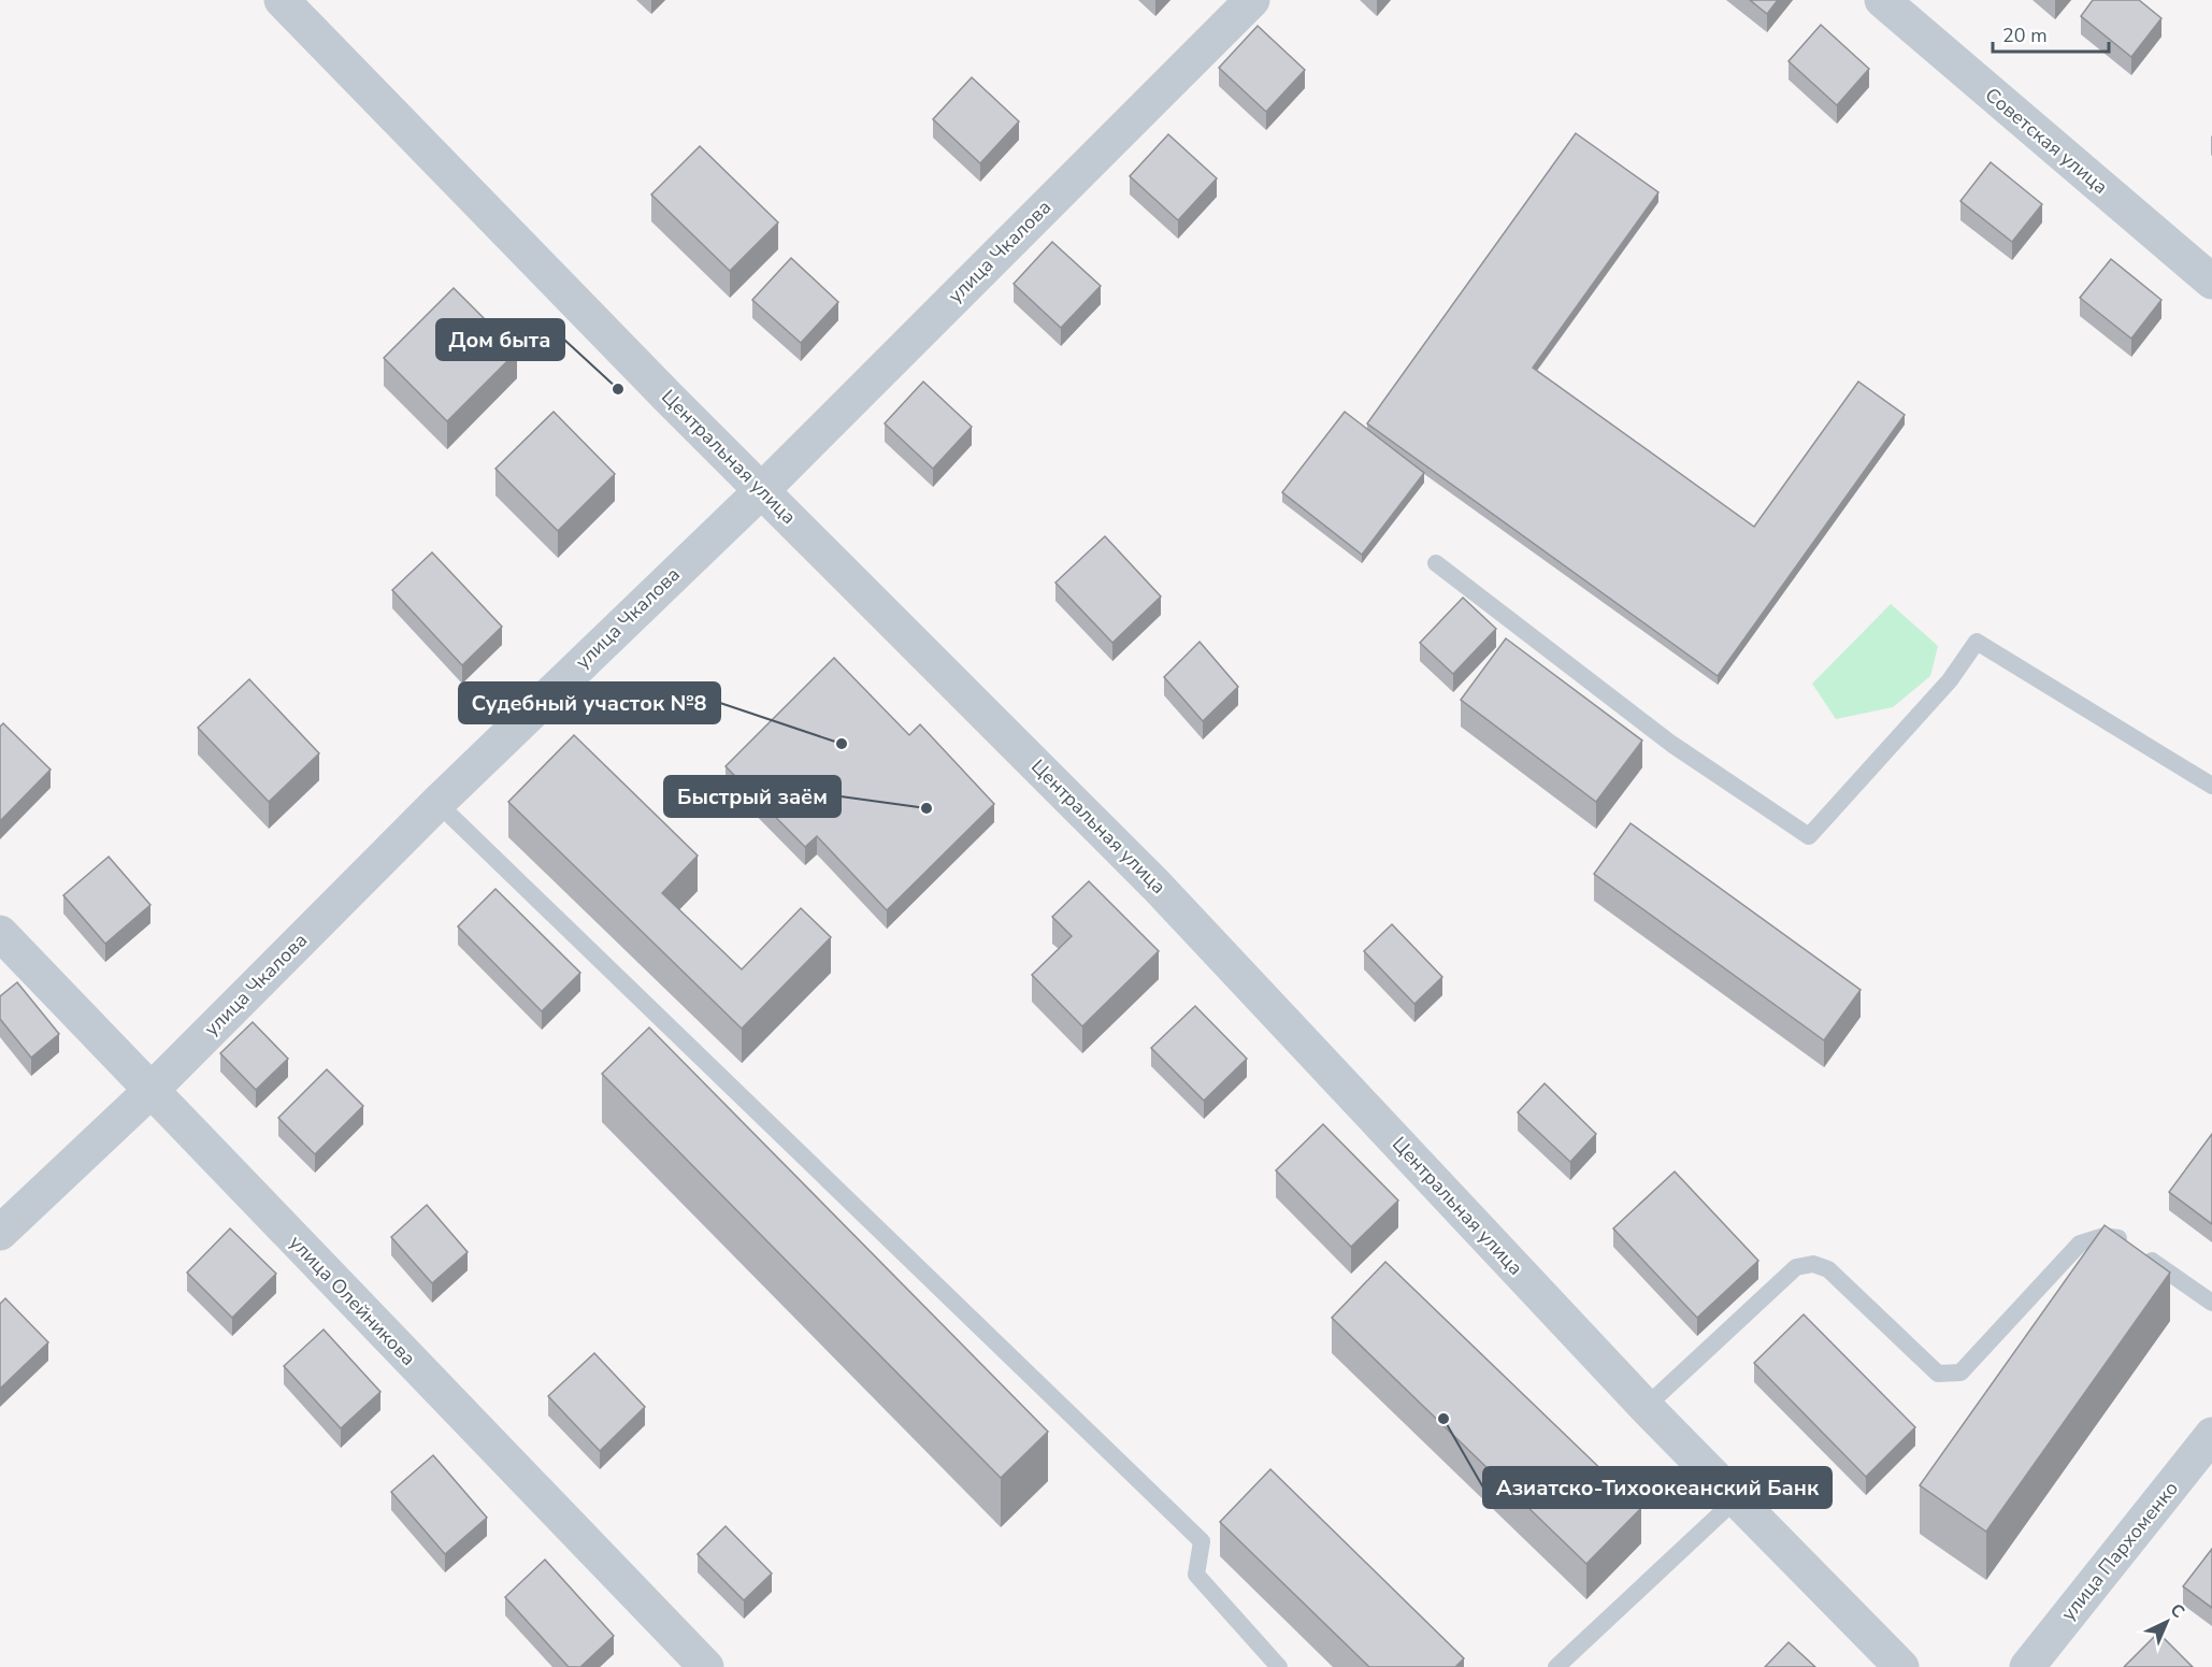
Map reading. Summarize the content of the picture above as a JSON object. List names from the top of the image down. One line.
{"streets":{"street":["Советская улица","улица Чкалова","Центральная улица","улица Олейникова","улица Пархоменко"]},"crossings":[["улица Чкалова","Центральная улица"],["улица Чкалова","улица Олейникова"]],"places":["Дом быта","Судебный участок №8","Быстрый заём","Азиатско-Тихоокеанский Банк"],"scale_bar":"20 m","north":"top right"}
